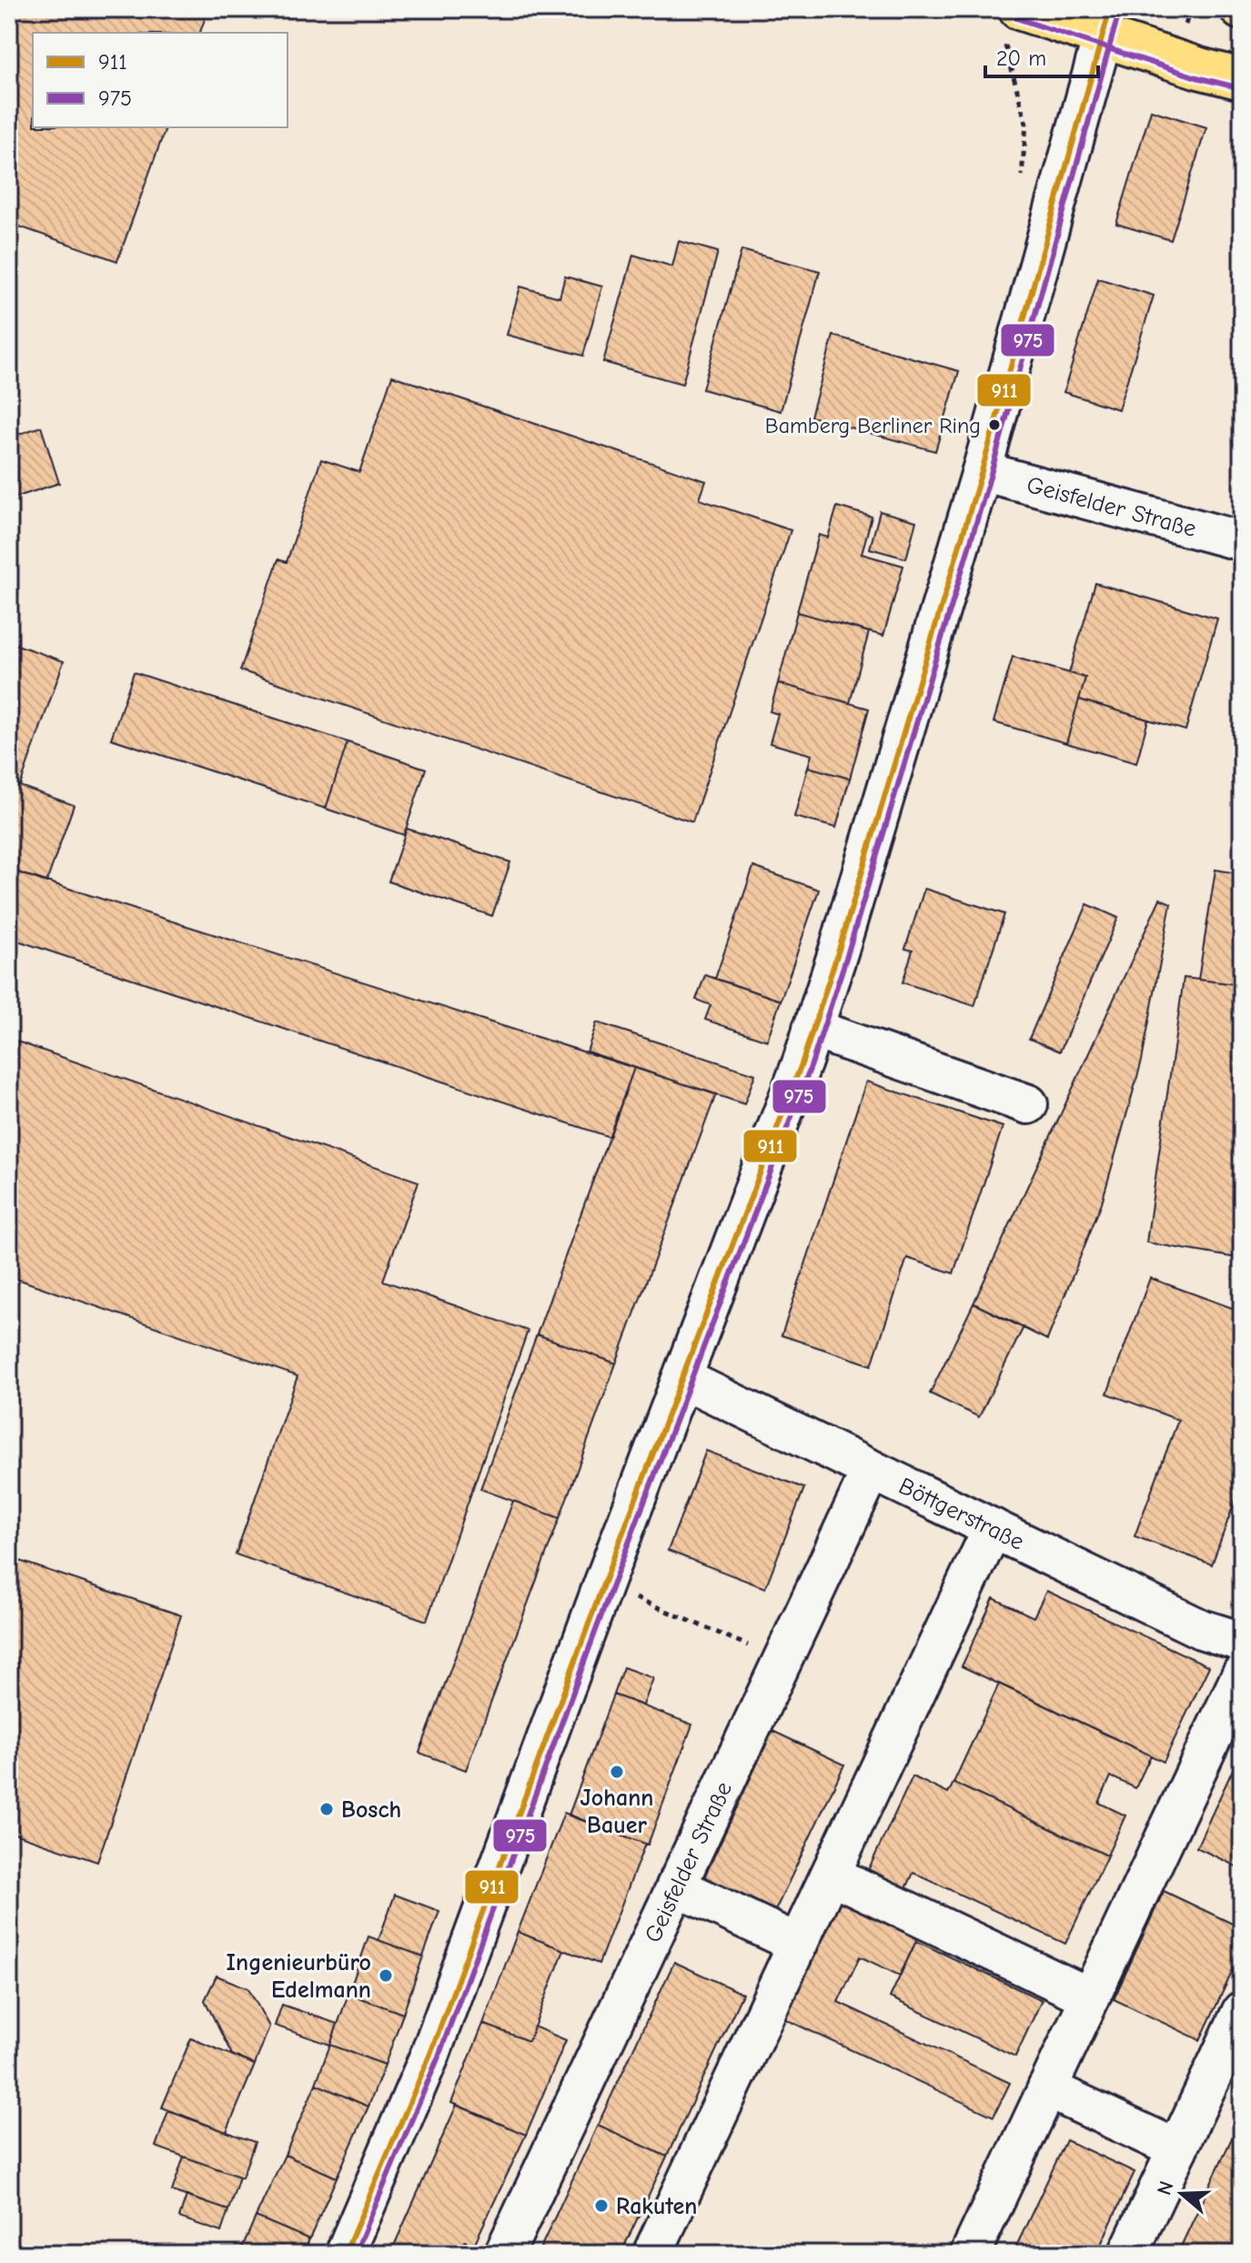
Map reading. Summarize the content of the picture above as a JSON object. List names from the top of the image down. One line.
{"streets":{"street":["Geisfelder Straße","Böttgerstraße"]},"crossings":[["Geisfelder Straße","Böttgerstraße"]],"places":["Bamberg Berliner Ring","Johann Bauer","Bosch","Ingenieurbüro Edelmann","Rakuten"],"lines":["transit line 911","transit line 975"],"legend":["911","975"],"scale_bar":"20 m","north":"left"}
